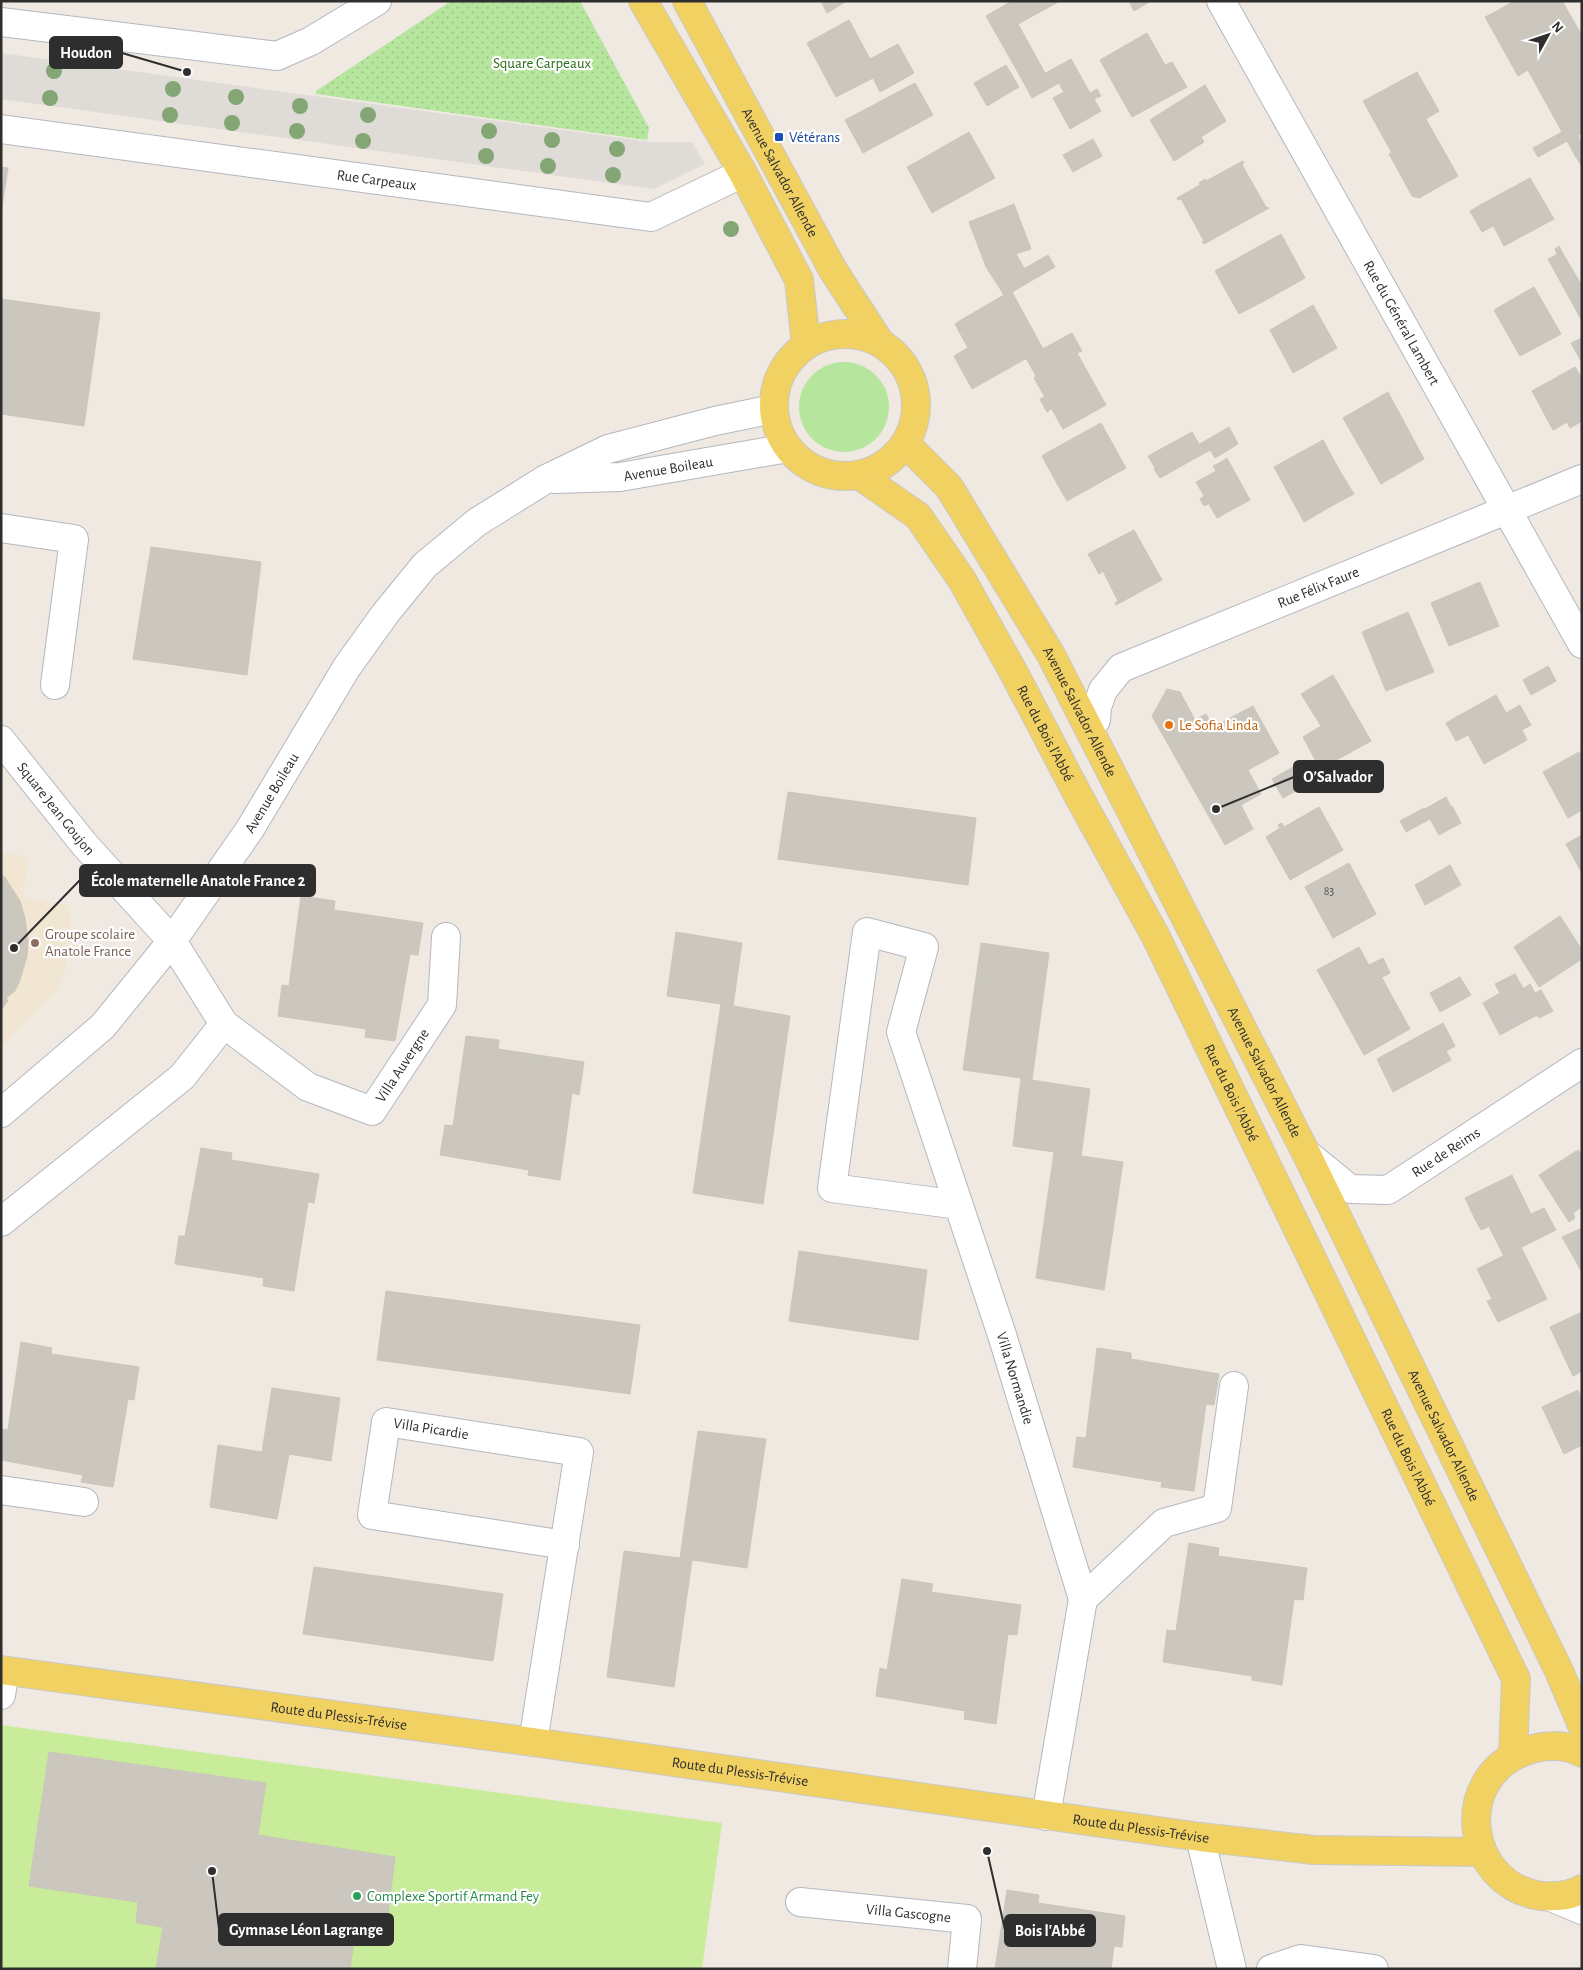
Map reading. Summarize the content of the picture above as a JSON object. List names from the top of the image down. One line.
{"streets":{"main road":["Avenue Salvador Allende","Rue du Bois l'Abbé","Route du Plessis-Trévise"],"street":["Rue Carpeaux","Rue du Général Lambert","Avenue Boileau","Rue Félix Faure","Square Jean Goujon","Villa Auvergne","Rue de Reims","Villa Normandie","Villa Picardie","Villa Gascogne"]},"crossings":[["Avenue Salvador Allende","Avenue Boileau"],["Avenue Salvador Allende","Rue Félix Faure"],["Avenue Salvador Allende","Rue du Bois l'Abbé"],["Avenue Salvador Allende","Rue de Reims"],["Rue du Général Lambert","Rue Félix Faure"],["Avenue Boileau","Rue du Bois l'Abbé"],["Avenue Boileau","Square Jean Goujon"],["Avenue Boileau","Villa Auvergne"],["Square Jean Goujon","Villa Auvergne"],["Villa Normandie","Route du Plessis-Trévise"],["Villa Picardie","Route du Plessis-Trévise"]],"parks":["Square Carpeaux"],"places":{"other":["Houdon","Le Sofia Linda","O’Salvador","Groupe scolaire Anatole France","École maternelle Anatole France 2","Bois l'Abbé","Gymnase Léon Lagrange","Complexe Sportif Armand Fey"],"transit":["Vétérans"]},"house_numbers":["83"],"north":"top right"}
